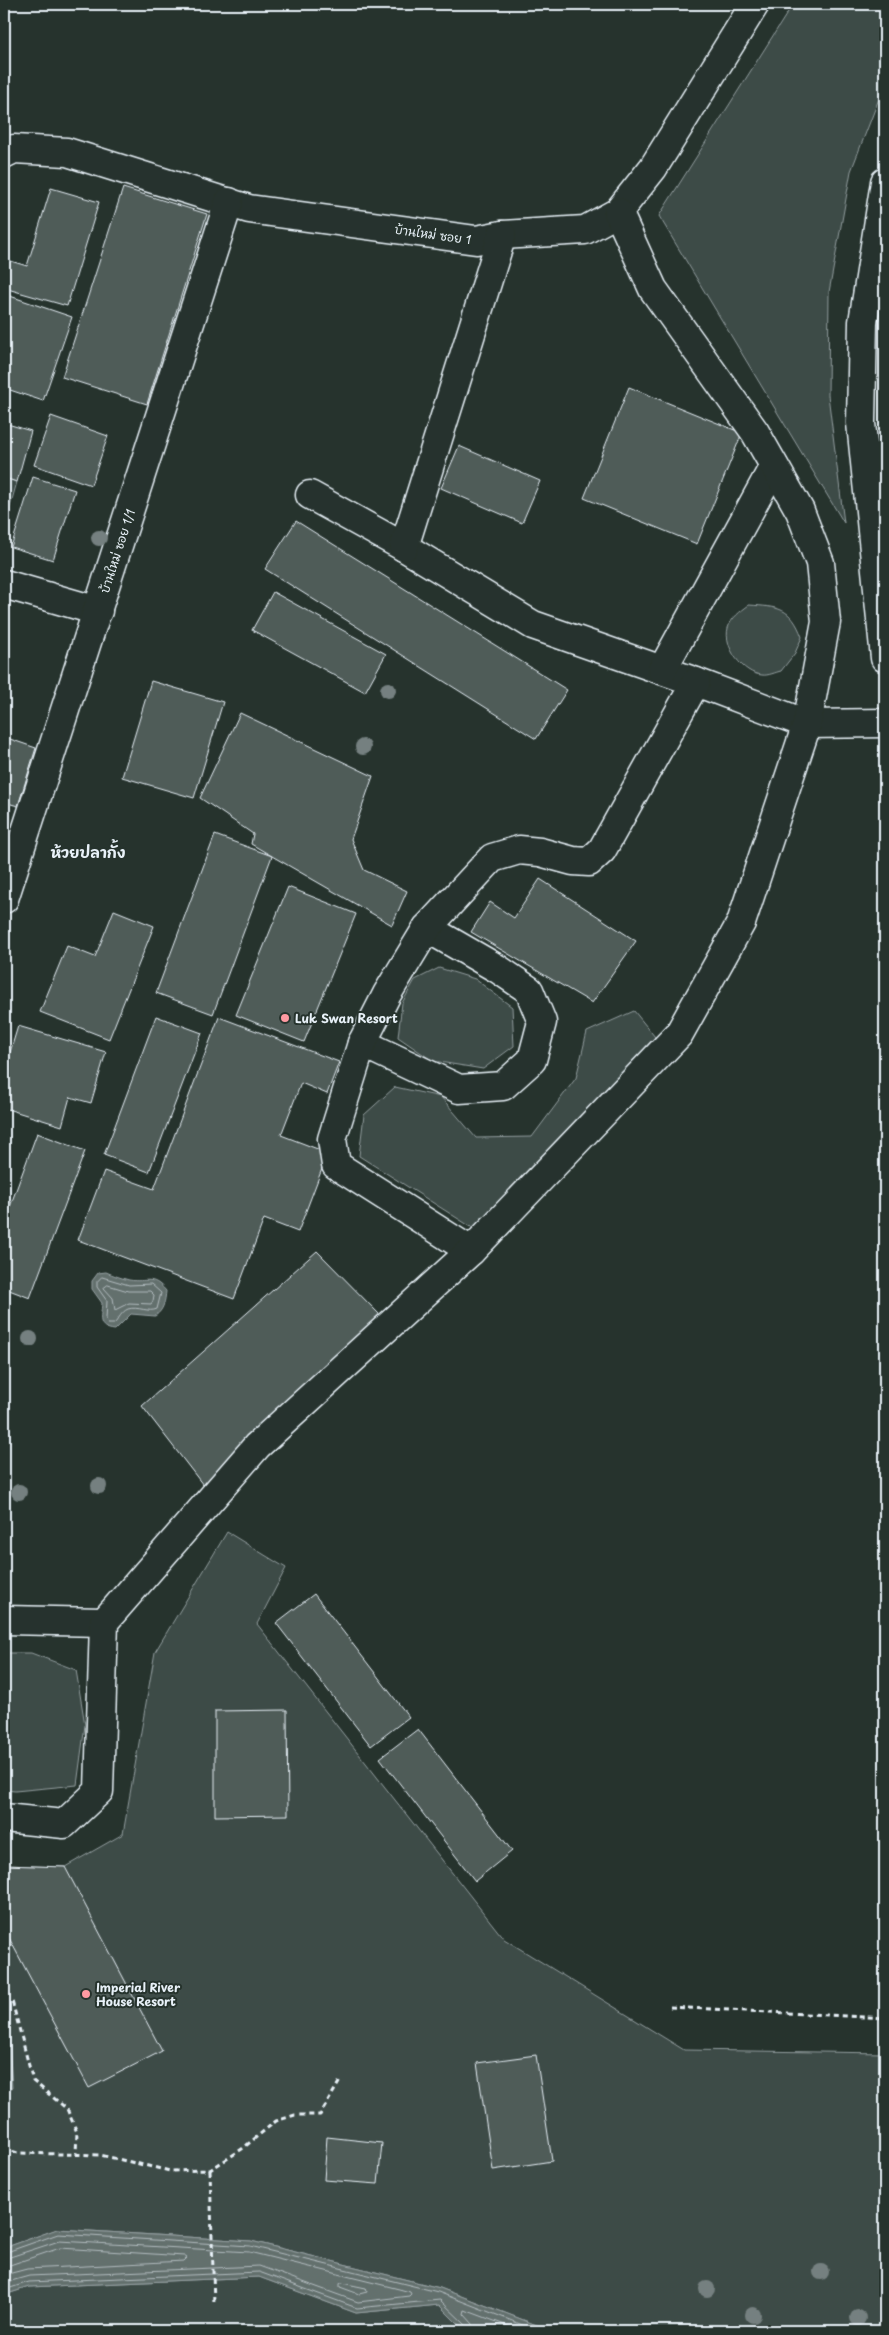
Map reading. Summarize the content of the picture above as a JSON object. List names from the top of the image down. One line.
{"streets":{"street":["บ้านใหม่ ซอย 1","บ้านใหม่ ซอย 1/1"]},"crossings":[["บ้านใหม่ ซอย 1","บ้านใหม่ ซอย 1/1"]],"districts":["ห้วยปลากั้ง"],"places":["Luk Swan Resort","Imperial River House Resort"]}
